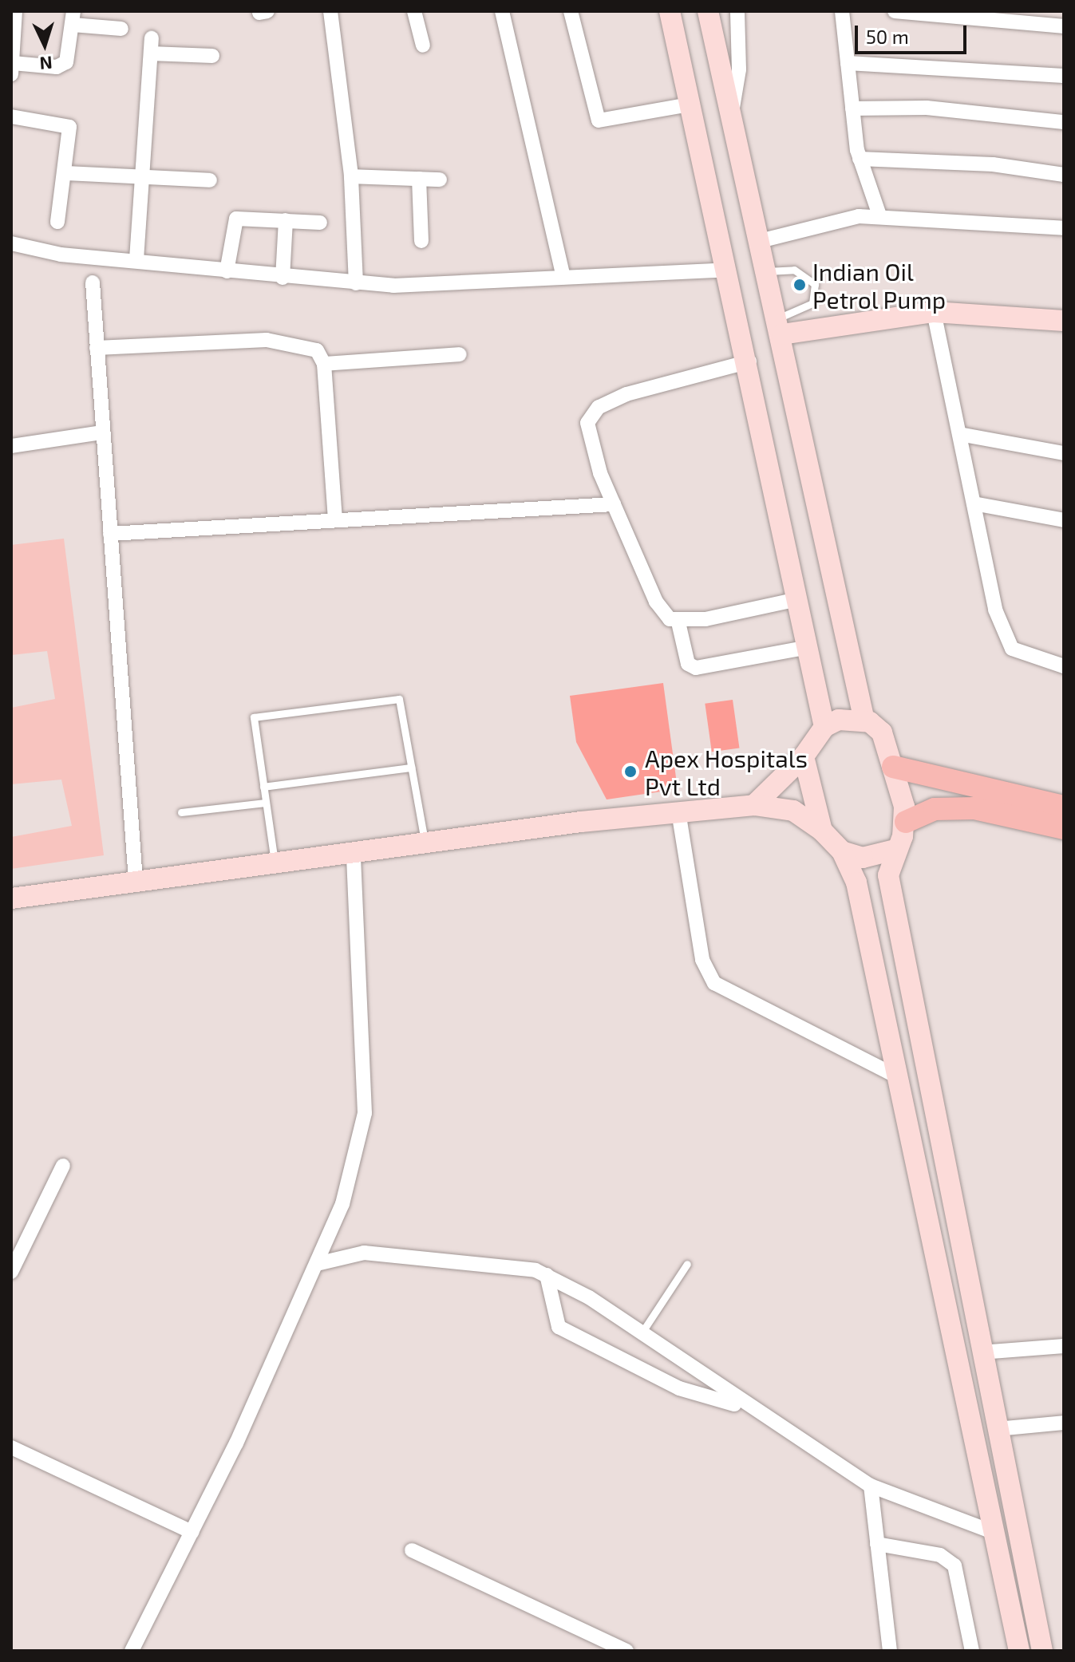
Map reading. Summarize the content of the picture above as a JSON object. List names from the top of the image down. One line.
{"places":["Indian Oil Petrol Pump","Apex Hospitals Pvt Ltd"],"scale_bar":"50 m","north":"bottom"}
